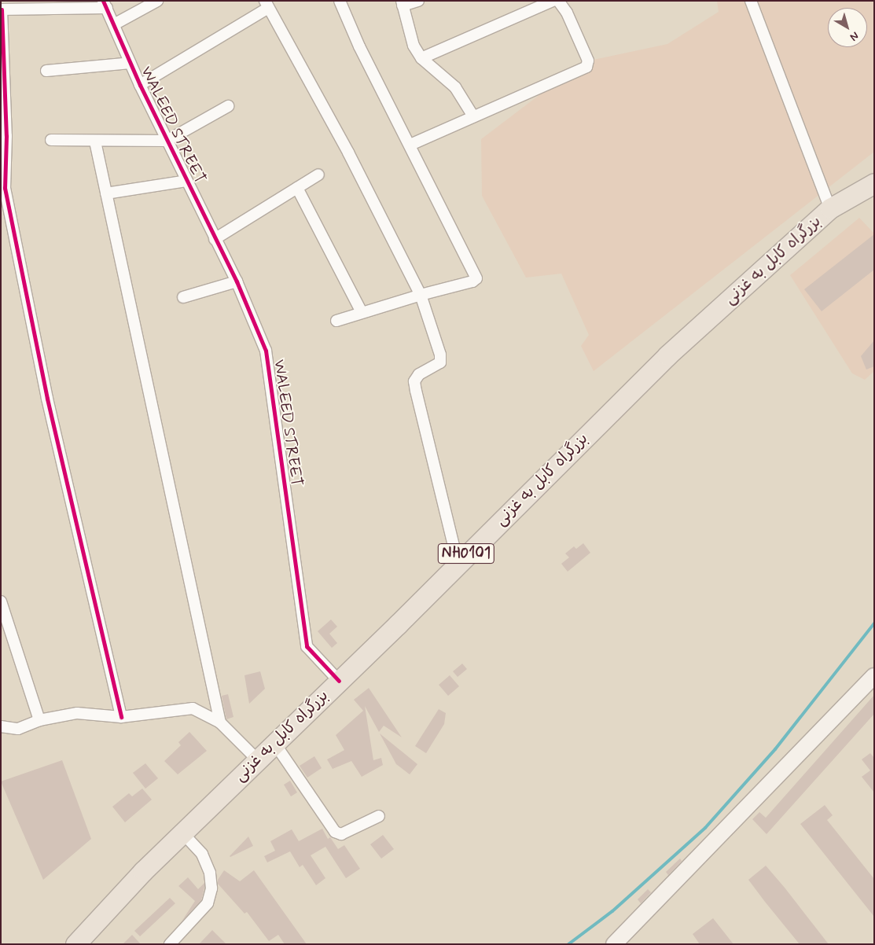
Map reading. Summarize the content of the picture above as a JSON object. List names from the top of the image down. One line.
{"streets":{"highway":["بزرگراه کابل به غزنی","NH0101"],"street":["WALEED STREET"]},"crossings":[["WALEED STREET","بزرگراه کابل به غزنی"]],"north":"bottom right"}
